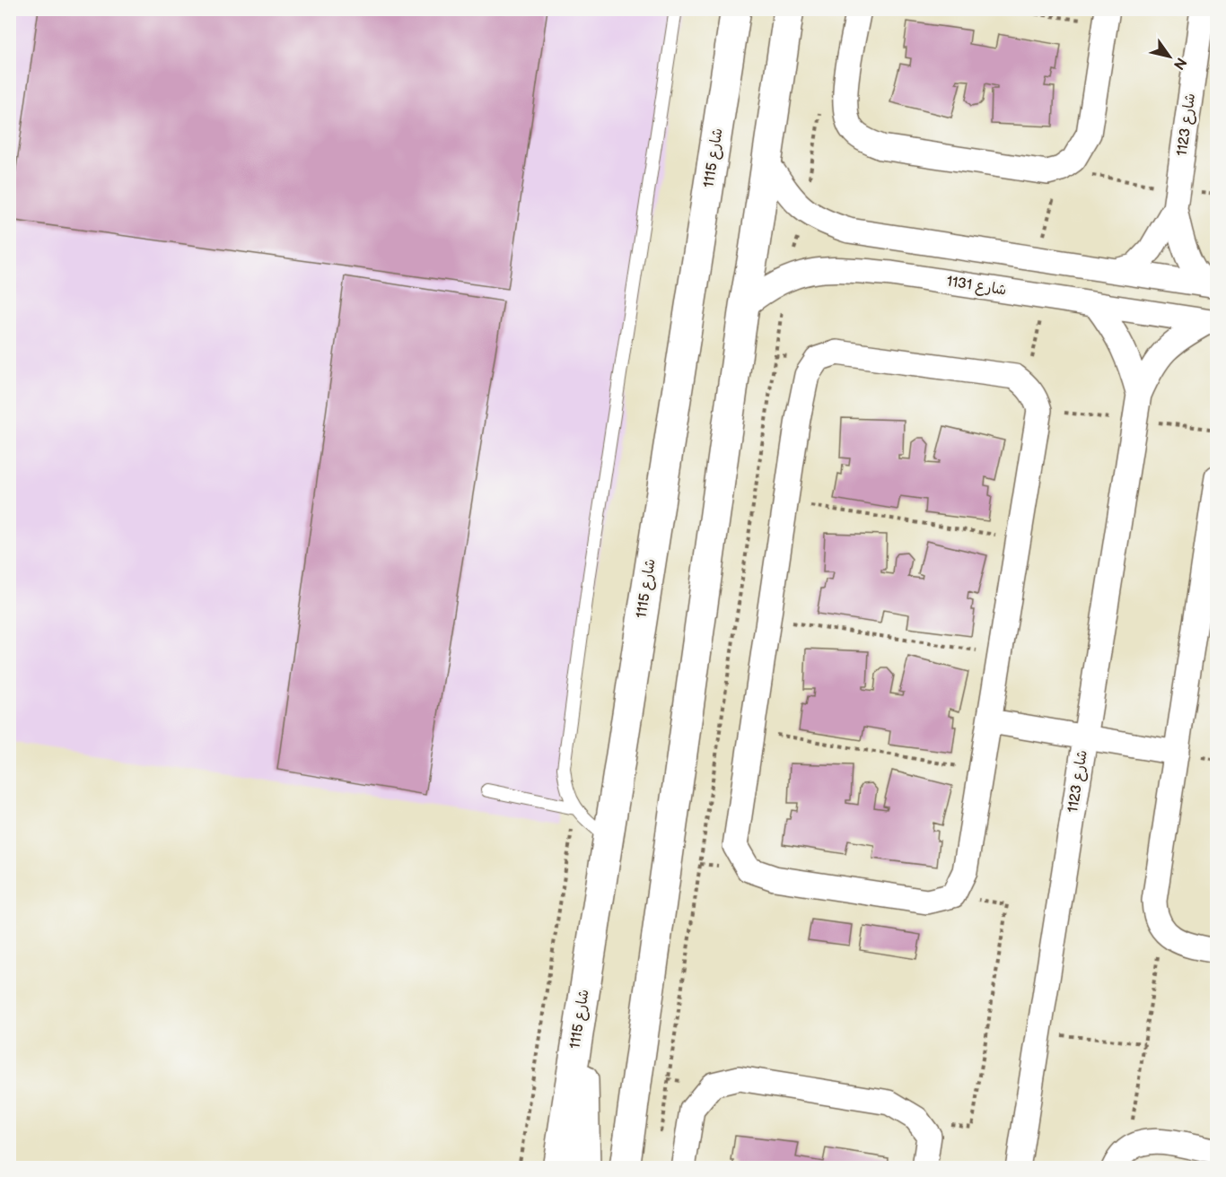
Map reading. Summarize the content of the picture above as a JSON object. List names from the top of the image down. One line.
{"streets":{"street":["شارع 1123","شارع 1115","شارع 1131"]},"crossings":[["شارع 1123","شارع 1131"]],"north":"bottom right"}
